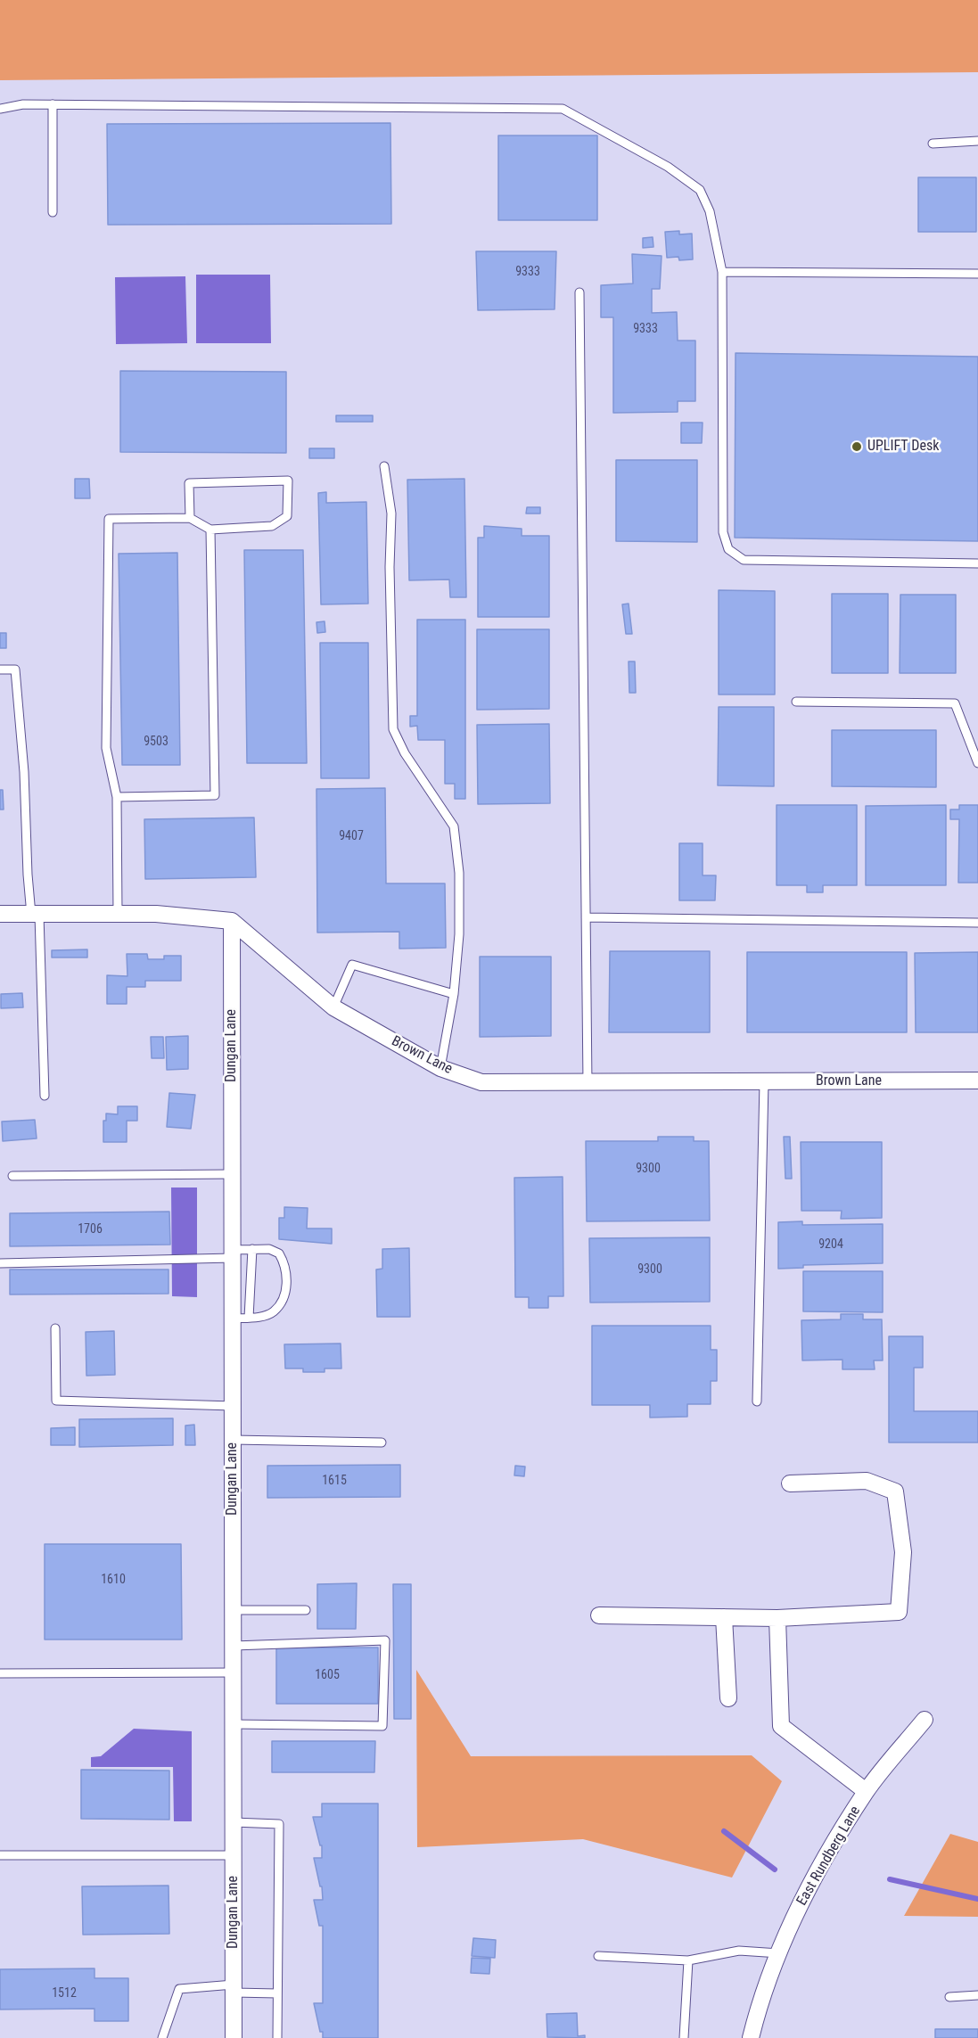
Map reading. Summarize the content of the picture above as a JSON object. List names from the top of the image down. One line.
{"streets":{"street":["Dungan Lane","Brown Lane","East Rundberg Lane"]},"crossings":[["Dungan Lane","Brown Lane"]],"places":["UPLIFT Desk"],"house_numbers":["9333","9333","9503","9407","9300","1706","9204","9300","1615","1610","1605","1512"]}
